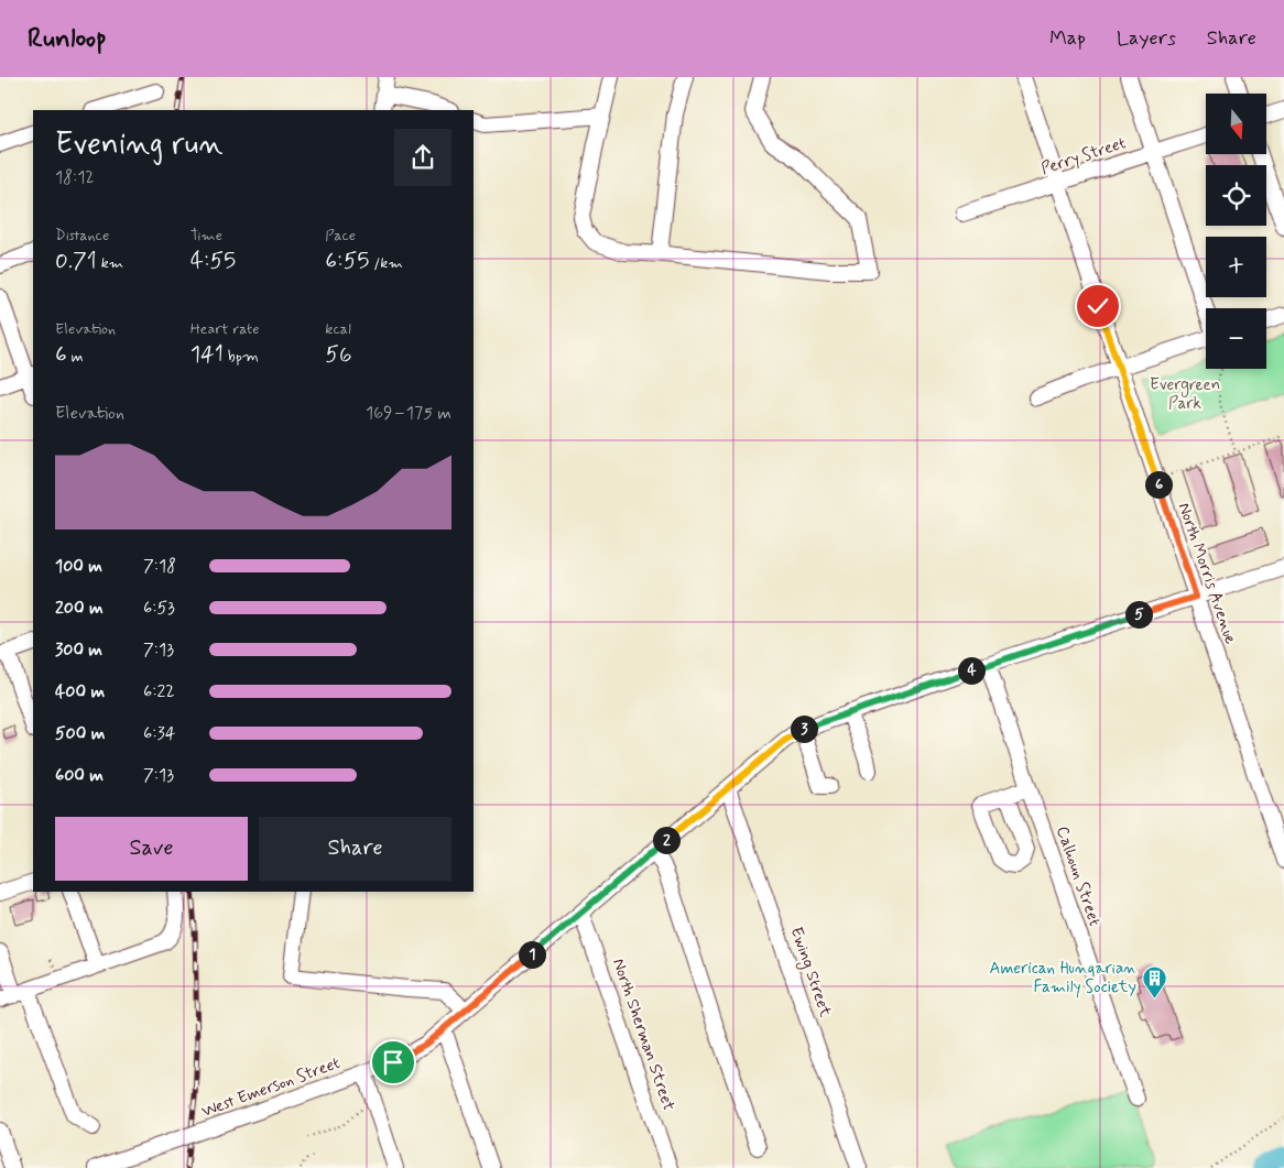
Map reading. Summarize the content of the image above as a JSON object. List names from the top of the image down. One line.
{"streets":{"street":["Perry Street","North Morris Avenue","Calhoun Street","Ewing Street","North Sherman Street","West Emerson Street"]},"crossings":[["Perry Street","North Morris Avenue"],["North Morris Avenue","West Emerson Street"],["Calhoun Street","West Emerson Street"],["Ewing Street","West Emerson Street"],["North Sherman Street","West Emerson Street"]],"parks":["Evergreen Park"],"places":{"building":["American Hungarian Family Society"]},"north":"bottom","page":{"header":"Runloop","nav":["Map","Layers","Share"],"map_buttons":["+","−"],"heading":["Evening run","18:12"],"stats":[["Distance","0.71 km"],["Time","4:55"],["Pace","6:55 /km"],["Elevation","6 m"],["Heart rate","141 bpm"],["kcal","56"]],"chart":["Elevation","169–175 m"],"pins":["6","5","4","3","2","1"],"list":[{"name":"100 m","note":"7:18"},{"name":"200 m","note":"6:53"},{"name":"300 m","note":"7:13"},{"name":"400 m","note":"6:22"},{"name":"500 m","note":"6:34"},{"name":"600 m","note":"7:13"}],"buttons":["Save","Share"]}}
